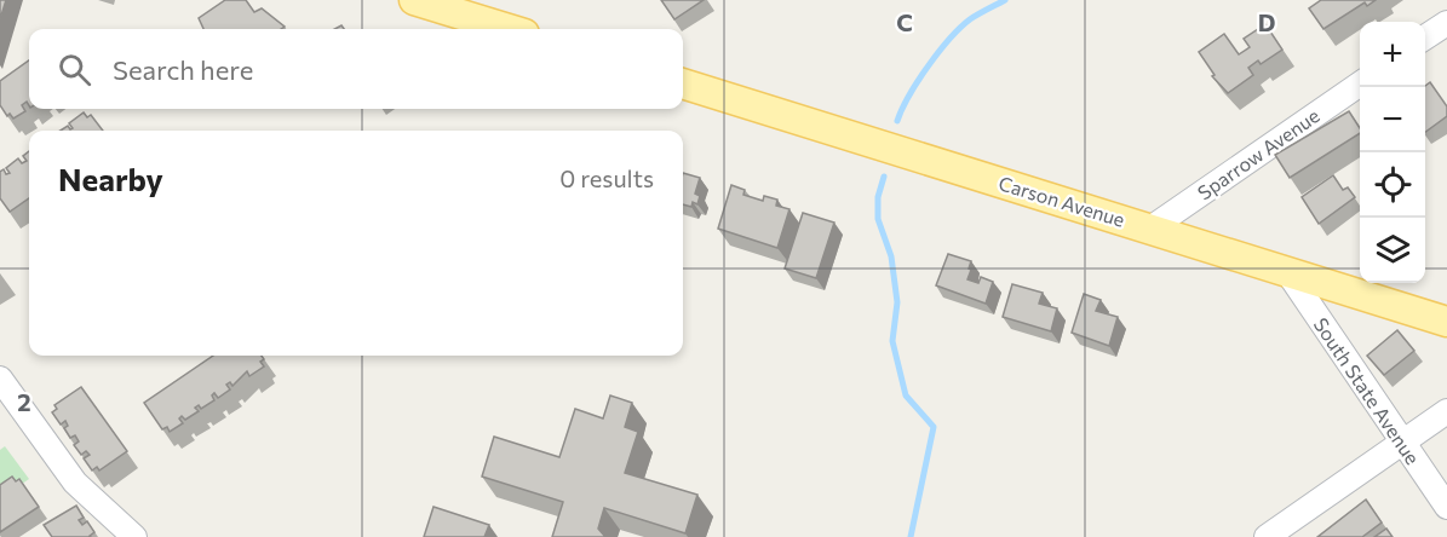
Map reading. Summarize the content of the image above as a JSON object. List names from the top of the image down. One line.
{"streets":{"main road":["Carson Avenue"],"street":["Sparrow Avenue","South State Avenue"]},"crossings":[["Sparrow Avenue","Carson Avenue"],["Carson Avenue","South State Avenue"]],"page":{"map_buttons":["+","−"],"search":"Search here","heading":["Nearby","0 results"]},"grid":{"columns":["C","D"],"rows":["2"]}}
